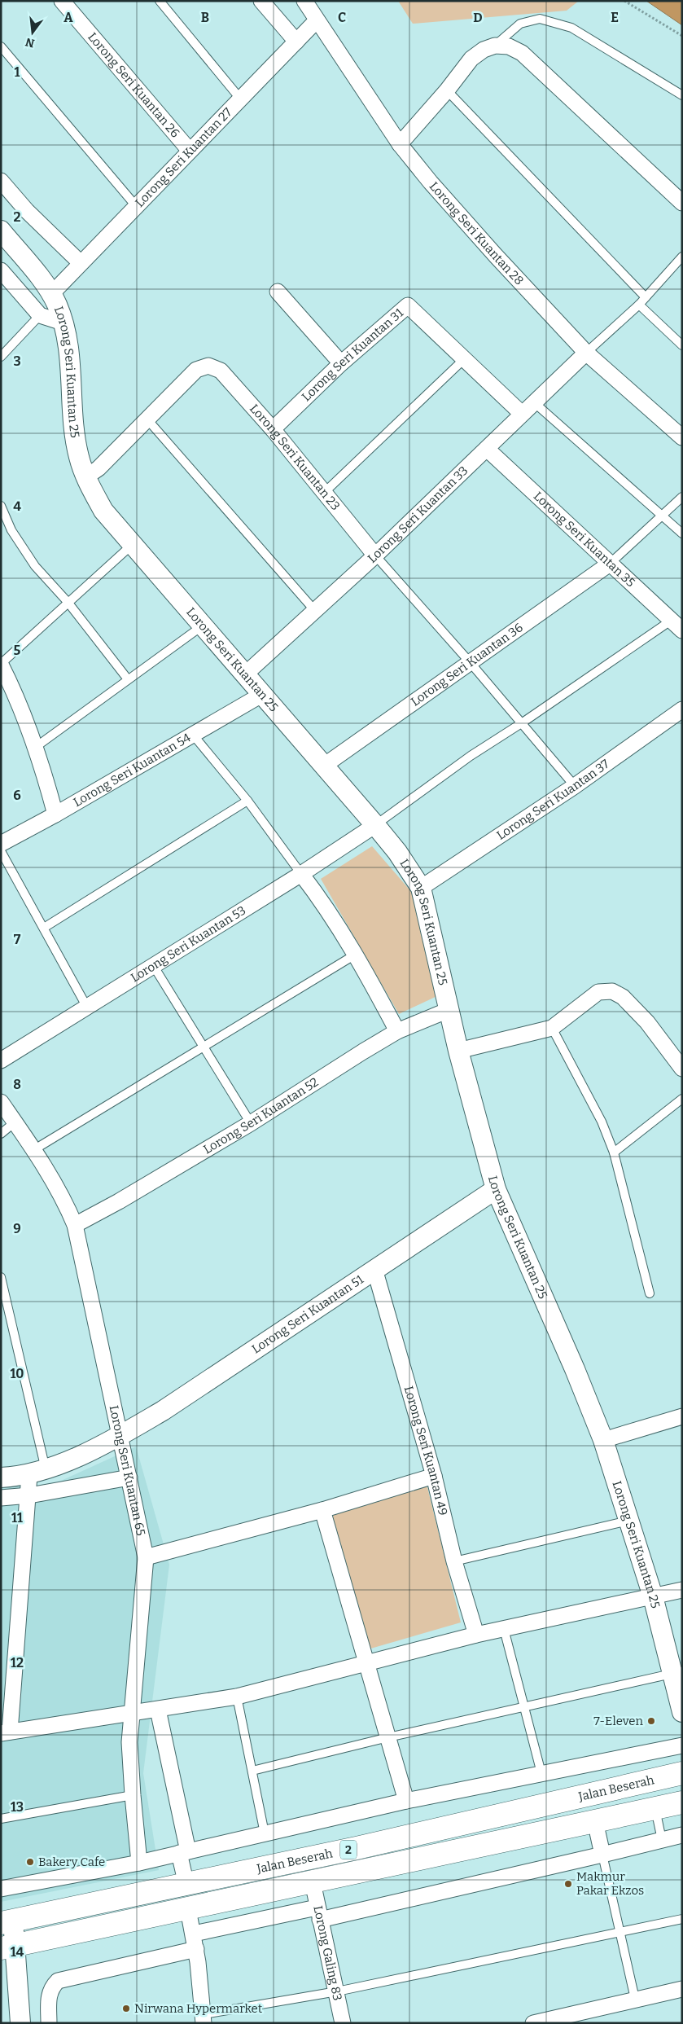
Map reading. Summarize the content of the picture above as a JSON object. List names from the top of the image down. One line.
{"streets":{"highway":["Jalan Beserah","2"],"street":["Lorong Seri Kuantan 26","Lorong Seri Kuantan 27","Lorong Seri Kuantan 28","Lorong Seri Kuantan 31","Lorong Seri Kuantan 25","Lorong Seri Kuantan 23","Lorong Seri Kuantan 33","Lorong Seri Kuantan 35","Lorong Seri Kuantan 36","Lorong Seri Kuantan 54","Lorong Seri Kuantan 37","Lorong Seri Kuantan 53","Lorong Seri Kuantan 52","Lorong Seri Kuantan 51","Lorong Seri Kuantan 49","Lorong Seri Kuantan 65","Lorong Galing 83"]},"crossings":[["Lorong Seri Kuantan 26","Lorong Seri Kuantan 27"],["Lorong Seri Kuantan 27","Lorong Seri Kuantan 28"],["Lorong Seri Kuantan 27","Lorong Seri Kuantan 25"],["Lorong Seri Kuantan 28","Lorong Seri Kuantan 33"],["Lorong Seri Kuantan 31","Lorong Seri Kuantan 23"],["Lorong Seri Kuantan 31","Lorong Seri Kuantan 33"],["Lorong Seri Kuantan 25","Lorong Seri Kuantan 33"],["Lorong Seri Kuantan 25","Lorong Seri Kuantan 36"],["Lorong Seri Kuantan 25","Lorong Seri Kuantan 54"],["Lorong Seri Kuantan 25","Lorong Seri Kuantan 37"],["Lorong Seri Kuantan 25","Lorong Seri Kuantan 53"],["Lorong Seri Kuantan 25","Lorong Seri Kuantan 52"],["Lorong Seri Kuantan 25","Lorong Seri Kuantan 51"],["Lorong Seri Kuantan 23","Lorong Seri Kuantan 33"],["Lorong Seri Kuantan 33","Lorong Seri Kuantan 35"],["Lorong Seri Kuantan 35","Lorong Seri Kuantan 36"],["Lorong Seri Kuantan 52","Lorong Seri Kuantan 65"],["Lorong Seri Kuantan 51","Lorong Seri Kuantan 49"],["Lorong Seri Kuantan 51","Lorong Seri Kuantan 65"],["Jalan Beserah","Lorong Galing 83"]],"places":["7-Eleven","Bakery Cafe","Makmur Pakar Ekzos","Nirwana Hypermarket"],"north":"bottom","grid":{"columns":["A","B","C","D","E"],"rows":["1","2","3","4","5","6","7","8","9","10","11","12","13","14"]}}
